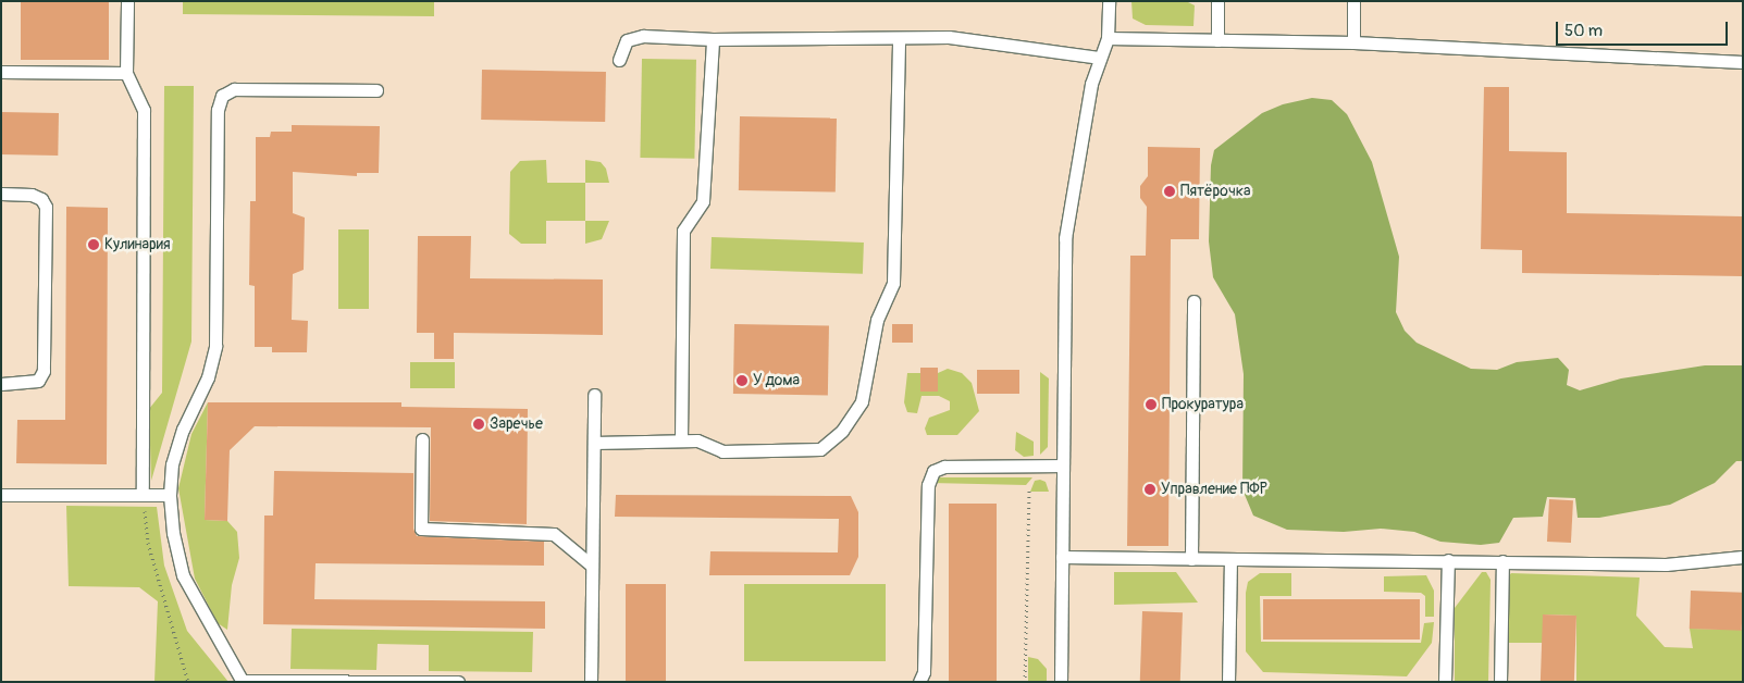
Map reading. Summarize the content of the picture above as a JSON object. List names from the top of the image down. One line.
{"places":["Пятёрочка","Кулинария","У дома","Прокуратура","Заречье","Управление ПФР"],"scale_bar":"50 m"}
